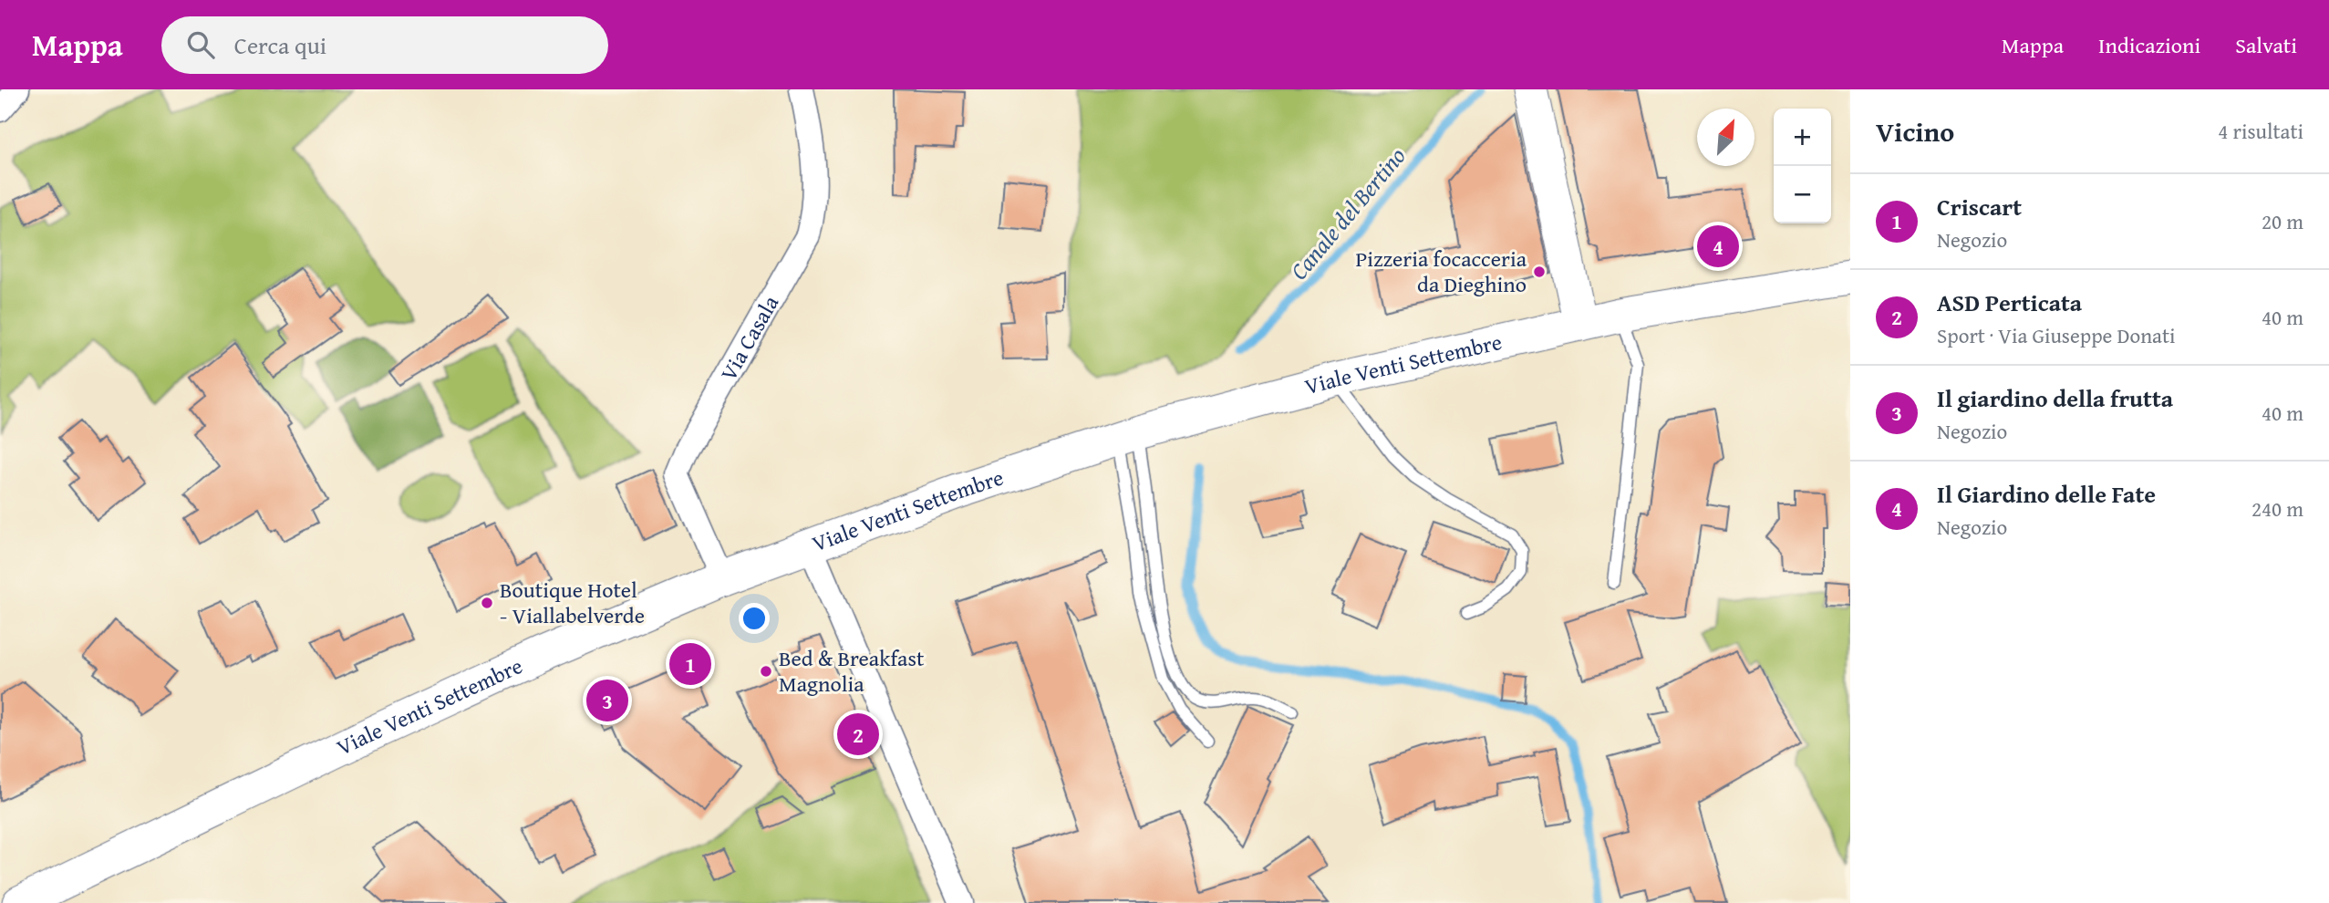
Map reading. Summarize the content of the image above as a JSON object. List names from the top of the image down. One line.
{"streets":{"main road":["Viale Venti Settembre"],"street":["Via Casala"]},"crossings":[["Via Casala","Viale Venti Settembre"]],"water":["Canale del Bertino"],"places":["Pizzeria focacceria da Dieghino","Boutique Hotel - Viallabelverde","Bed & Breakfast Magnolia"],"north":"top right","page":{"header":"Mappa","search":"Cerca qui","nav":["Mappa","Indicazioni","Salvati"],"heading":["Vicino","4 risultati"],"map_buttons":["+","−"],"list":[{"mark":"1","name":"Criscart","note":"Negozio","value":"20 m"},{"mark":"2","name":"ASD Perticata","note":"Sport · Via Giuseppe Donati","value":"40 m"},{"mark":"3","name":"Il giardino della frutta","note":"Negozio","value":"40 m"},{"mark":"4","name":"Il Giardino delle Fate","note":"Negozio","value":"240 m"}],"pins":["4","1","3","2"]}}
